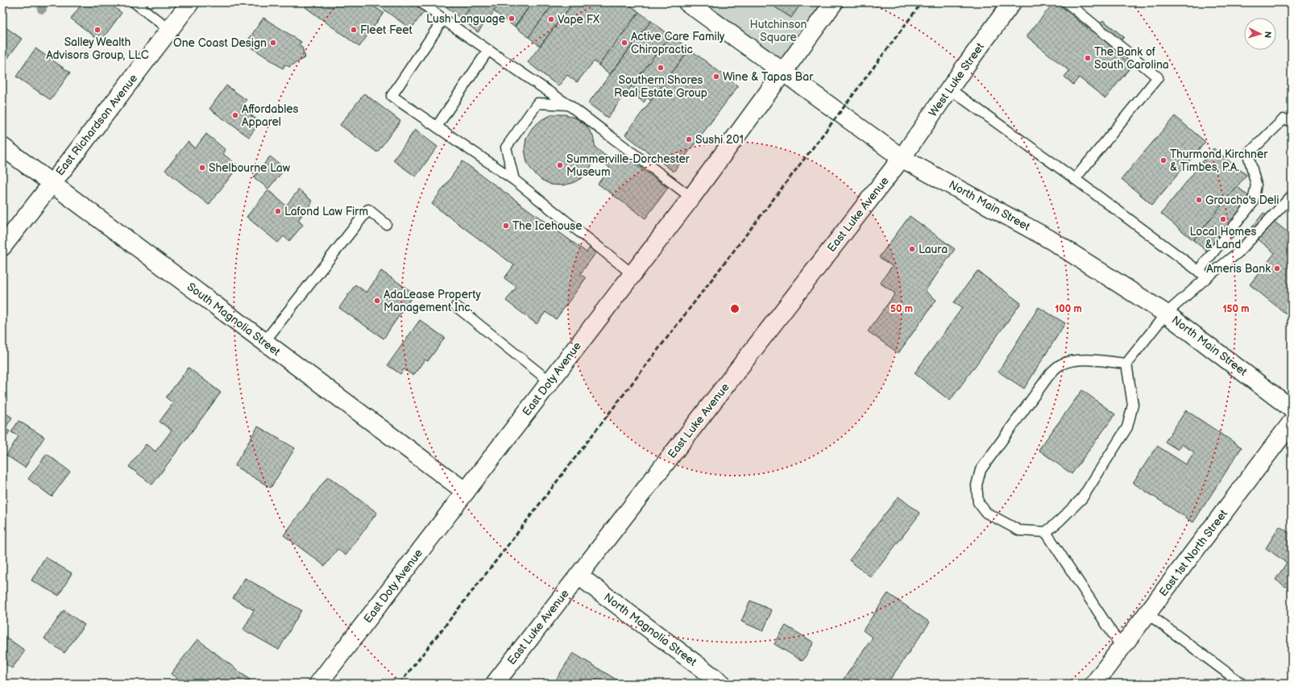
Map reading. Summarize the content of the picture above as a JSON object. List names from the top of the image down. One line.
{"streets":{"street":["West Luke Street","East Richardson Avenue","North Main Street","East Luke Avenue","South Magnolia Street","East Doty Avenue","East 1st North Street","North Magnolia Street"]},"crossings":[["West Luke Street","North Main Street"],["West Luke Street","East Luke Avenue"],["East Richardson Avenue","South Magnolia Street"],["North Main Street","East Luke Avenue"],["North Main Street","East Doty Avenue"],["East Luke Avenue","North Magnolia Street"],["South Magnolia Street","East Doty Avenue"]],"parks":["Hutchinson Square"],"places":["Lush Language","Vape FX","Salley Wealth Advisors Group, LLC","Fleet Feet","One Coast Design","Active Care Family Chiropractic","The Bank of South Carolina","Southern Shores Real Estate Group","Wine & Tapas Bar","Affordables Apparel","Sushi 201","Thurmond Kirchner & Timbes, P.A.","Summerville-Dorchester Museum","Shelbourne Law","Groucho's Deli","Lafond Law Firm","Local Homes & Land","The Icehouse","Laura","Ameris Bank","AdaLease Property Management Inc."],"north":"right","rings":["50 m","100 m","150 m"]}
